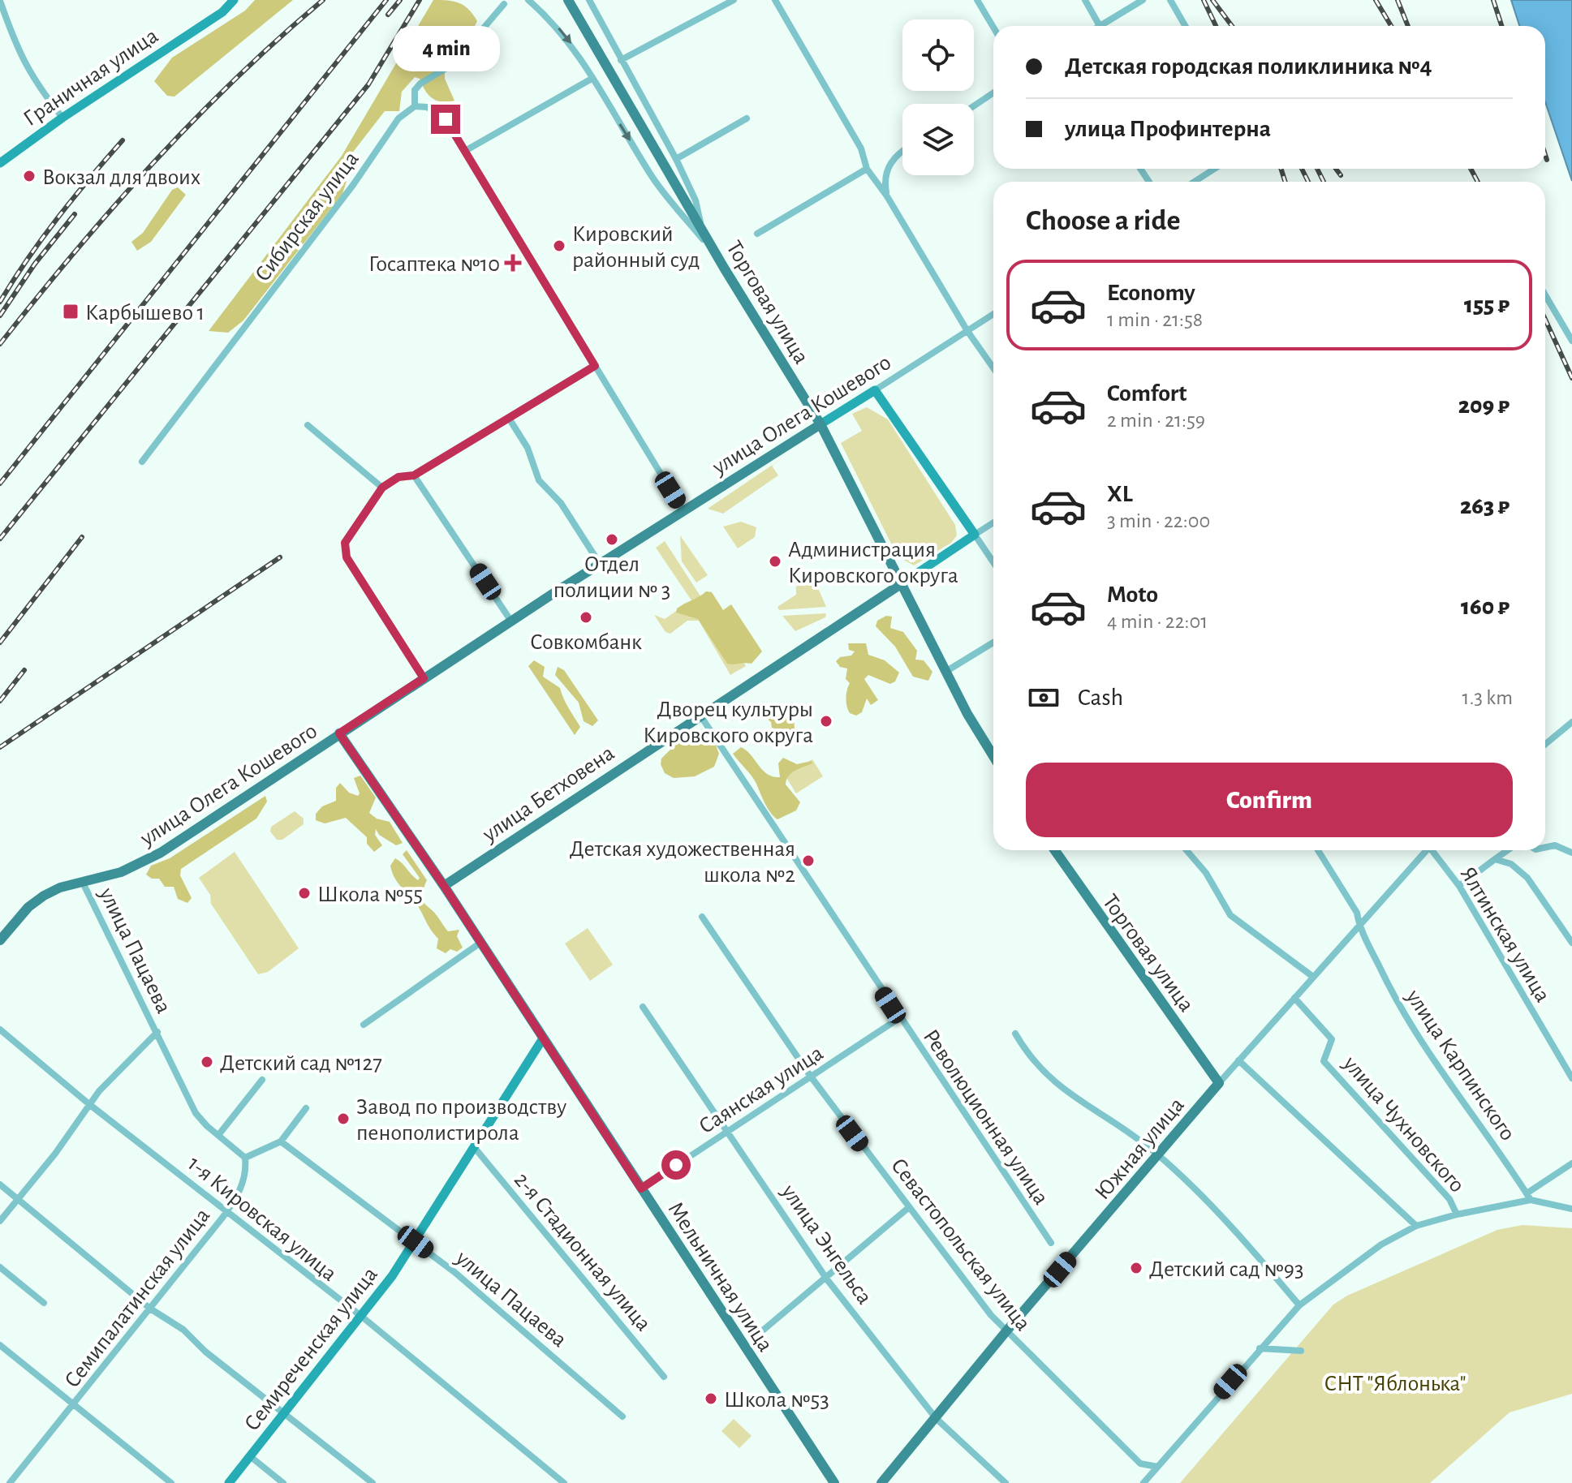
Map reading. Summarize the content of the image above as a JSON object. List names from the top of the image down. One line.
{"streets":{"main road":["Граничная улица","Торговая улица","улица Олега Кошевого","улица Бетховена","Южная улица","Мельничная улица","Семиреченская улица"],"street":["Сибирская улица","Ялтинская улица","улица Пацаева","улица Карпинского","Саянская улица","Революционная улица","улица Чухновского","1-я Кировская улица","улица Энгельса","Севастопольская улица","2-я Стадионная улица","Семипалатинская улица"]},"crossings":[["Торговая улица","улица Олега Кошевого"],["Торговая улица","улица Бетховена"],["Торговая улица","Южная улица"],["улица Олега Кошевого","улица Пацаева"],["улица Олега Кошевого","Мельничная улица"],["улица Бетховена","Революционная улица"],["улица Бетховена","Мельничная улица"],["улица Пацаева","Семипалатинская улица"],["улица Пацаева","Семиреченская улица"],["улица Карпинского","Южная улица"],["Саянская улица","Революционная улица"],["Саянская улица","улица Энгельса"],["Саянская улица","Севастопольская улица"],["Саянская улица","Мельничная улица"],["улица Чухновского","Южная улица"],["Южная улица","улица Энгельса"],["Южная улица","Севастопольская улица"],["1-я Кировская улица","Семипалатинская улица"],["1-я Кировская улица","Семиреченская улица"],["2-я Стадионная улица","Семиреченская улица"],["Мельничная улица","Семиреченская улица"]],"parks":["СНТ \"Яблонька\""],"places":{"other":["Вокзал для двоих","Кировский районный суд","Отдел полиции № 3","Администрация Кировского округа","Совкомбанк","Дворец культуры Кировского округа","Детская художественная школа №2","Школа №55","Детский сад №127","Завод по производству пенополистирола","Детский сад №93","Школа №53"],"health":["Госаптека №10"],"transit":["Карбышево 1"]},"page":{"bubble":"4 min","banner":["Детская городская поликлиника №4","улица Профинтерна"],"heading":"Choose a ride","list":[{"name":"Economy","note":"1 min · 21:58","value":"155 ₽"},{"name":"Comfort","note":"2 min · 21:59","value":"209 ₽"},{"name":"XL","note":"3 min · 22:00","value":"263 ₽"},{"name":"Moto","note":"4 min · 22:01","value":"160 ₽"}],"pay":["Cash","1.3 km"],"buttons":"Confirm"}}
